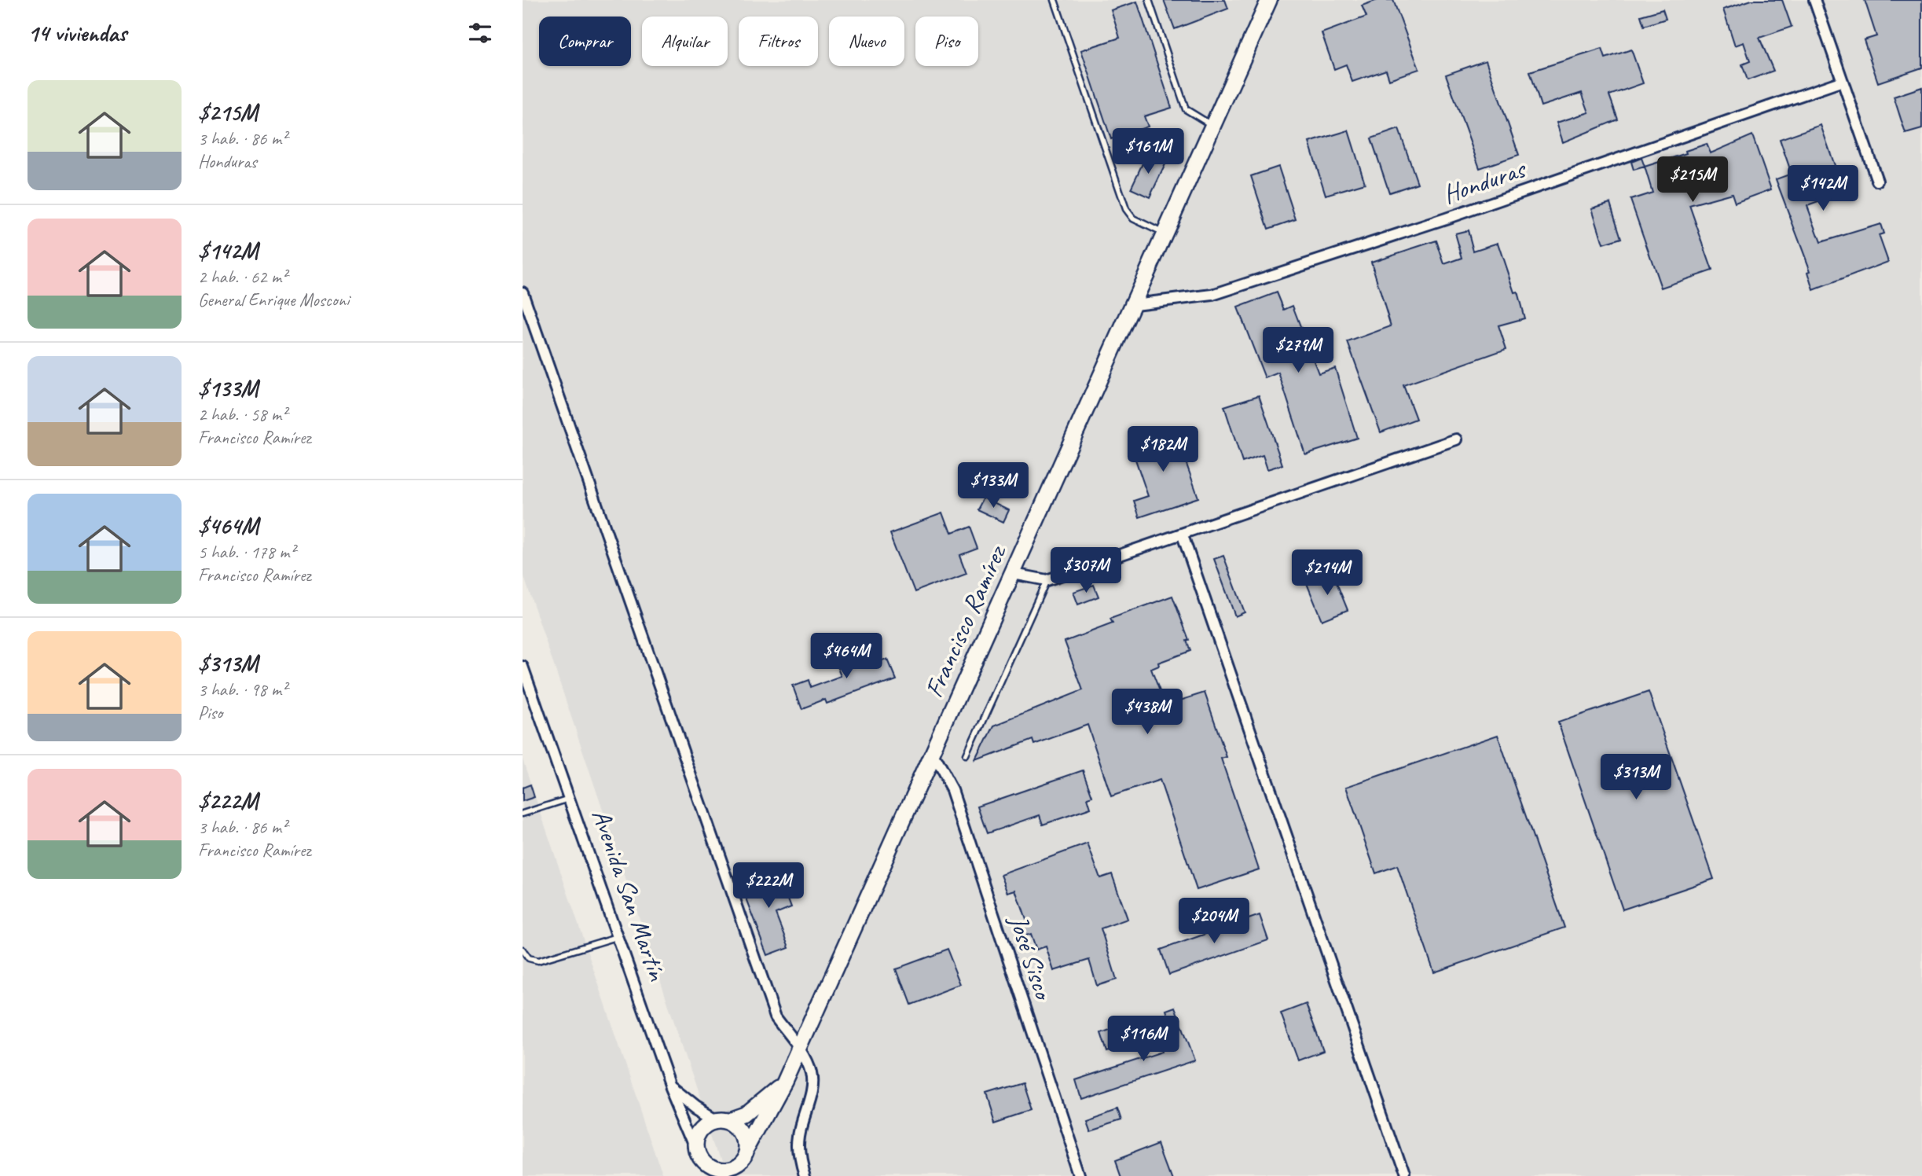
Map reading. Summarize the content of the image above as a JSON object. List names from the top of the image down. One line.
{"streets":{"street":["Honduras","Francisco Ramírez","Avenida San Martín","José Sisco"]},"crossings":[["Honduras","Francisco Ramírez"],["Francisco Ramírez","Avenida San Martín"],["Francisco Ramírez","José Sisco"]],"page":{"heading":"14 viviendas","chip":["Comprar","Alquilar","Filtros","Nuevo","Piso"],"list":[{"name":"$215M","note":"3 hab. · 86 m² · Honduras"},{"name":"$142M","note":"2 hab. · 62 m² · General Enrique Mosconi"},{"name":"$133M","note":"2 hab. · 58 m² · Francisco Ramírez"},{"name":"$464M","note":"5 hab. · 178 m² · Francisco Ramírez"},{"name":"$313M","note":"3 hab. · 98 m² · Piso"},{"name":"$222M","note":"3 hab. · 86 m² · Francisco Ramírez"}],"price":["$161M","$215M","$142M","$279M","$182M","$133M","$307M","$214M","$464M","$438M","$313M","$222M","$204M","$116M"]}}
